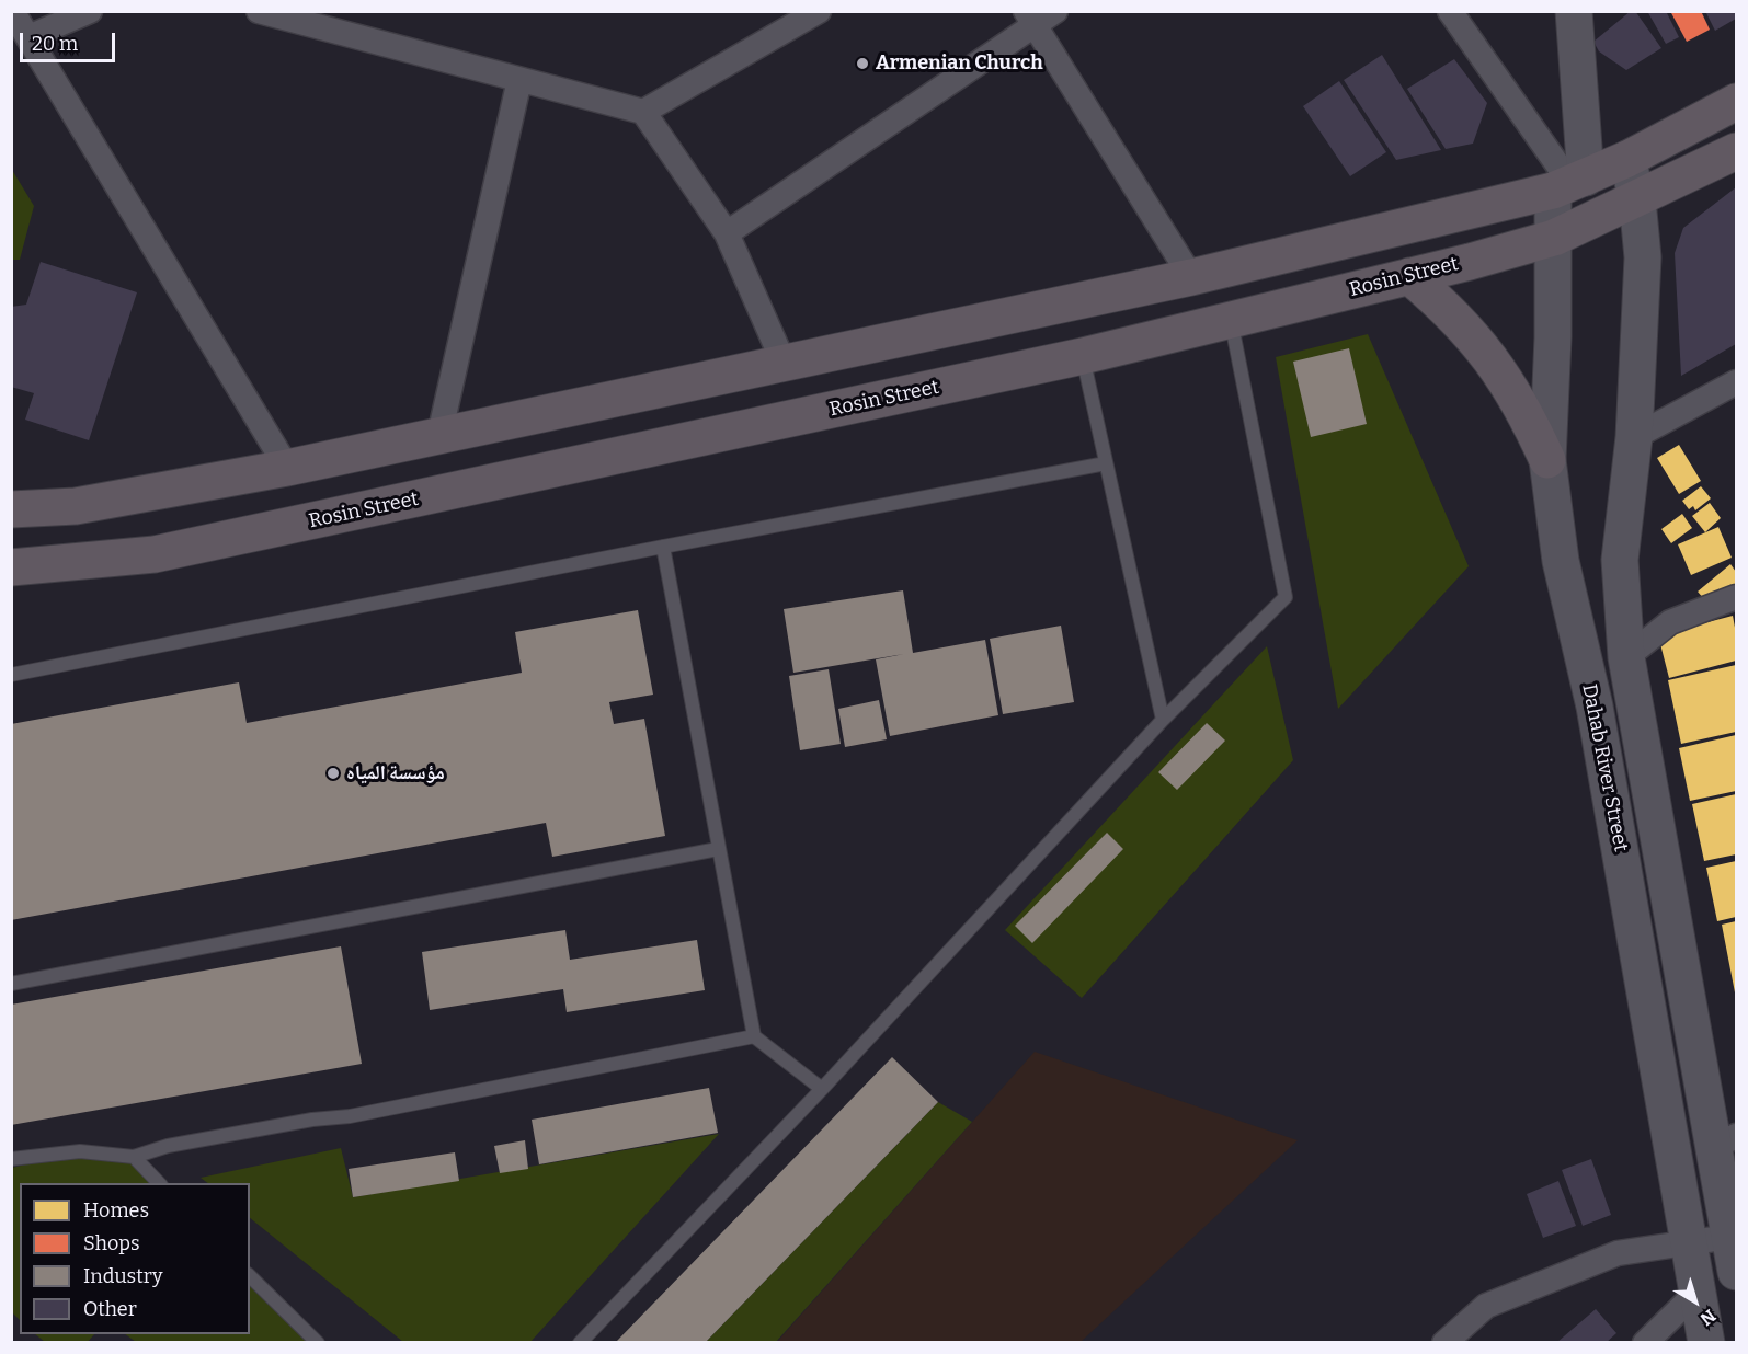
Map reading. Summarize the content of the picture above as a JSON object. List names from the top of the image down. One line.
{"streets":{"main road":["Rosin Street","Dahab River Street"]},"crossings":[["Rosin Street","Dahab River Street"]],"places":["Armenian Church","مؤسسة المياه"],"legend":["Homes","Shops","Industry","Other"],"scale_bar":"20 m","north":"bottom right"}
